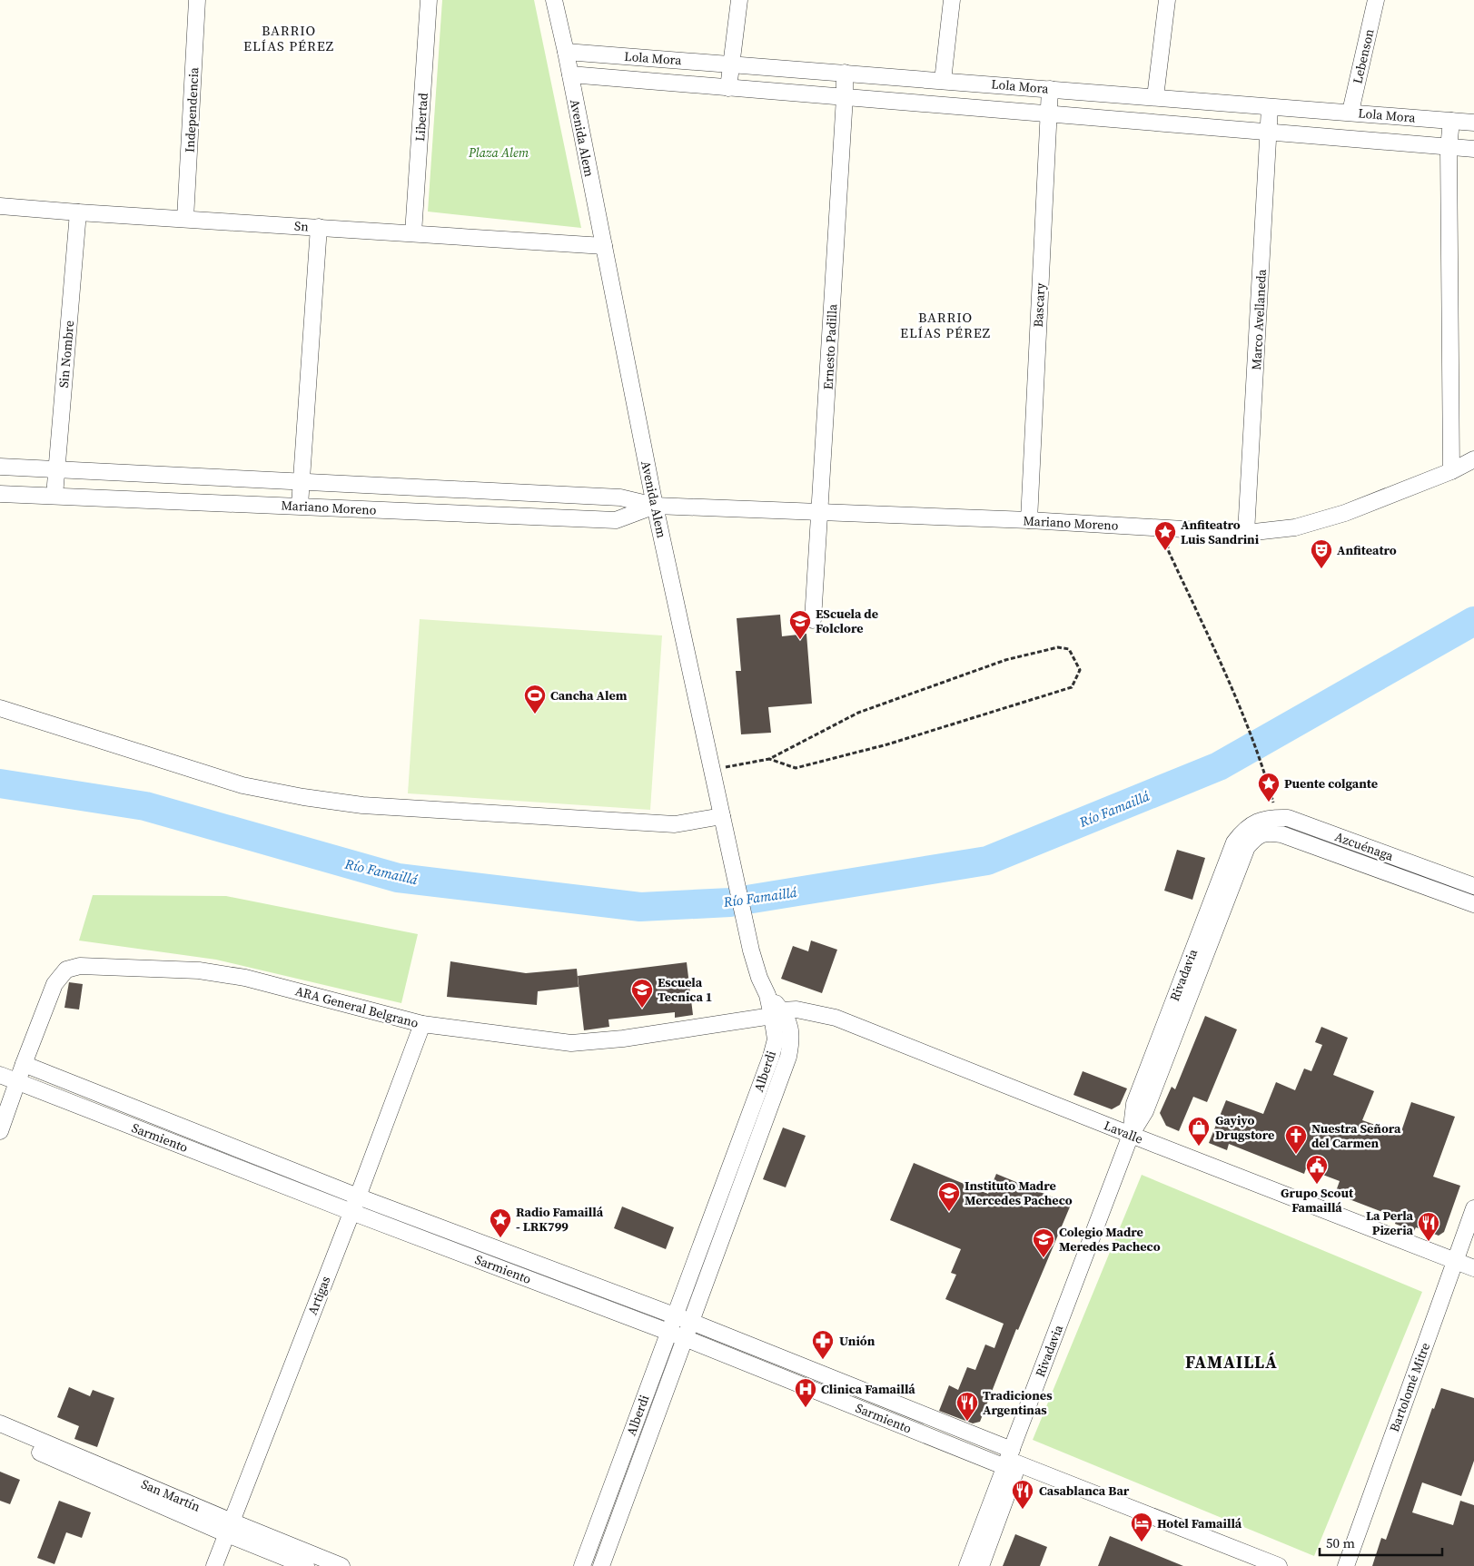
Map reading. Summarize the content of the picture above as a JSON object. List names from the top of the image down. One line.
{"streets":{"street":["Lebenson","Lola Mora","Independencia","Libertad","Avenida Alem","Sn","Bascary","Marco Avellaneda","Ernesto Padilla","Sin Nombre","Mariano Moreno","Azcuénaga","Rivadavia","ARA General Belgrano","Alberdi","Lavalle","Sarmiento","Artigas","Bartolomé Mitre","San Martín"]},"crossings":[["Lebenson","Lola Mora"],["Lola Mora","Avenida Alem"],["Lola Mora","Bascary"],["Lola Mora","Marco Avellaneda"],["Lola Mora","Ernesto Padilla"],["Independencia","Sn"],["Libertad","Sn"],["Avenida Alem","Sn"],["Avenida Alem","Mariano Moreno"],["Avenida Alem","Alberdi"],["Sn","Sin Nombre"],["Bascary","Mariano Moreno"],["Marco Avellaneda","Mariano Moreno"],["Ernesto Padilla","Mariano Moreno"],["Sin Nombre","Mariano Moreno"],["Azcuénaga","Rivadavia"],["Rivadavia","Lavalle"],["Rivadavia","Sarmiento"],["ARA General Belgrano","Alberdi"],["ARA General Belgrano","Lavalle"],["ARA General Belgrano","Sarmiento"],["ARA General Belgrano","Artigas"],["Alberdi","Lavalle"],["Alberdi","Sarmiento"],["Lavalle","Bartolomé Mitre"],["Sarmiento","Artigas"],["Artigas","San Martín"]],"districts":["BARRIO ELÍAS PÉREZ","BARRIO ELÍAS PÉREZ","FAMAILLÁ"],"water":["Río Famaillá"],"parks":["Plaza Alem"],"places":{"place":["Anfiteatro Luis Sandrini","Puente colgante","Radio Famaillá - LRK799"],"theatre":["Anfiteatro"],"school or university":["EScuela de Folclore","Escuela Tecnica 1","Instituto Madre Mercedes Pacheco","Colegio Madre Meredes Pacheco"],"sports":["Cancha Alem"],"shop":["Gayiyo Drugstore"],"church":["Nuestra Señora del Carmen"],"public building":["Grupo Scout Famaillá"],"restaurant":["La Perla Pizeria","Tradiciones Argentinas","Casablanca Bar"],"pharmacy":["Unión"],"hospital":["Clinica Famaillá"],"hotel":["Hotel Famaillá"]},"scale_bar":"50 m"}
